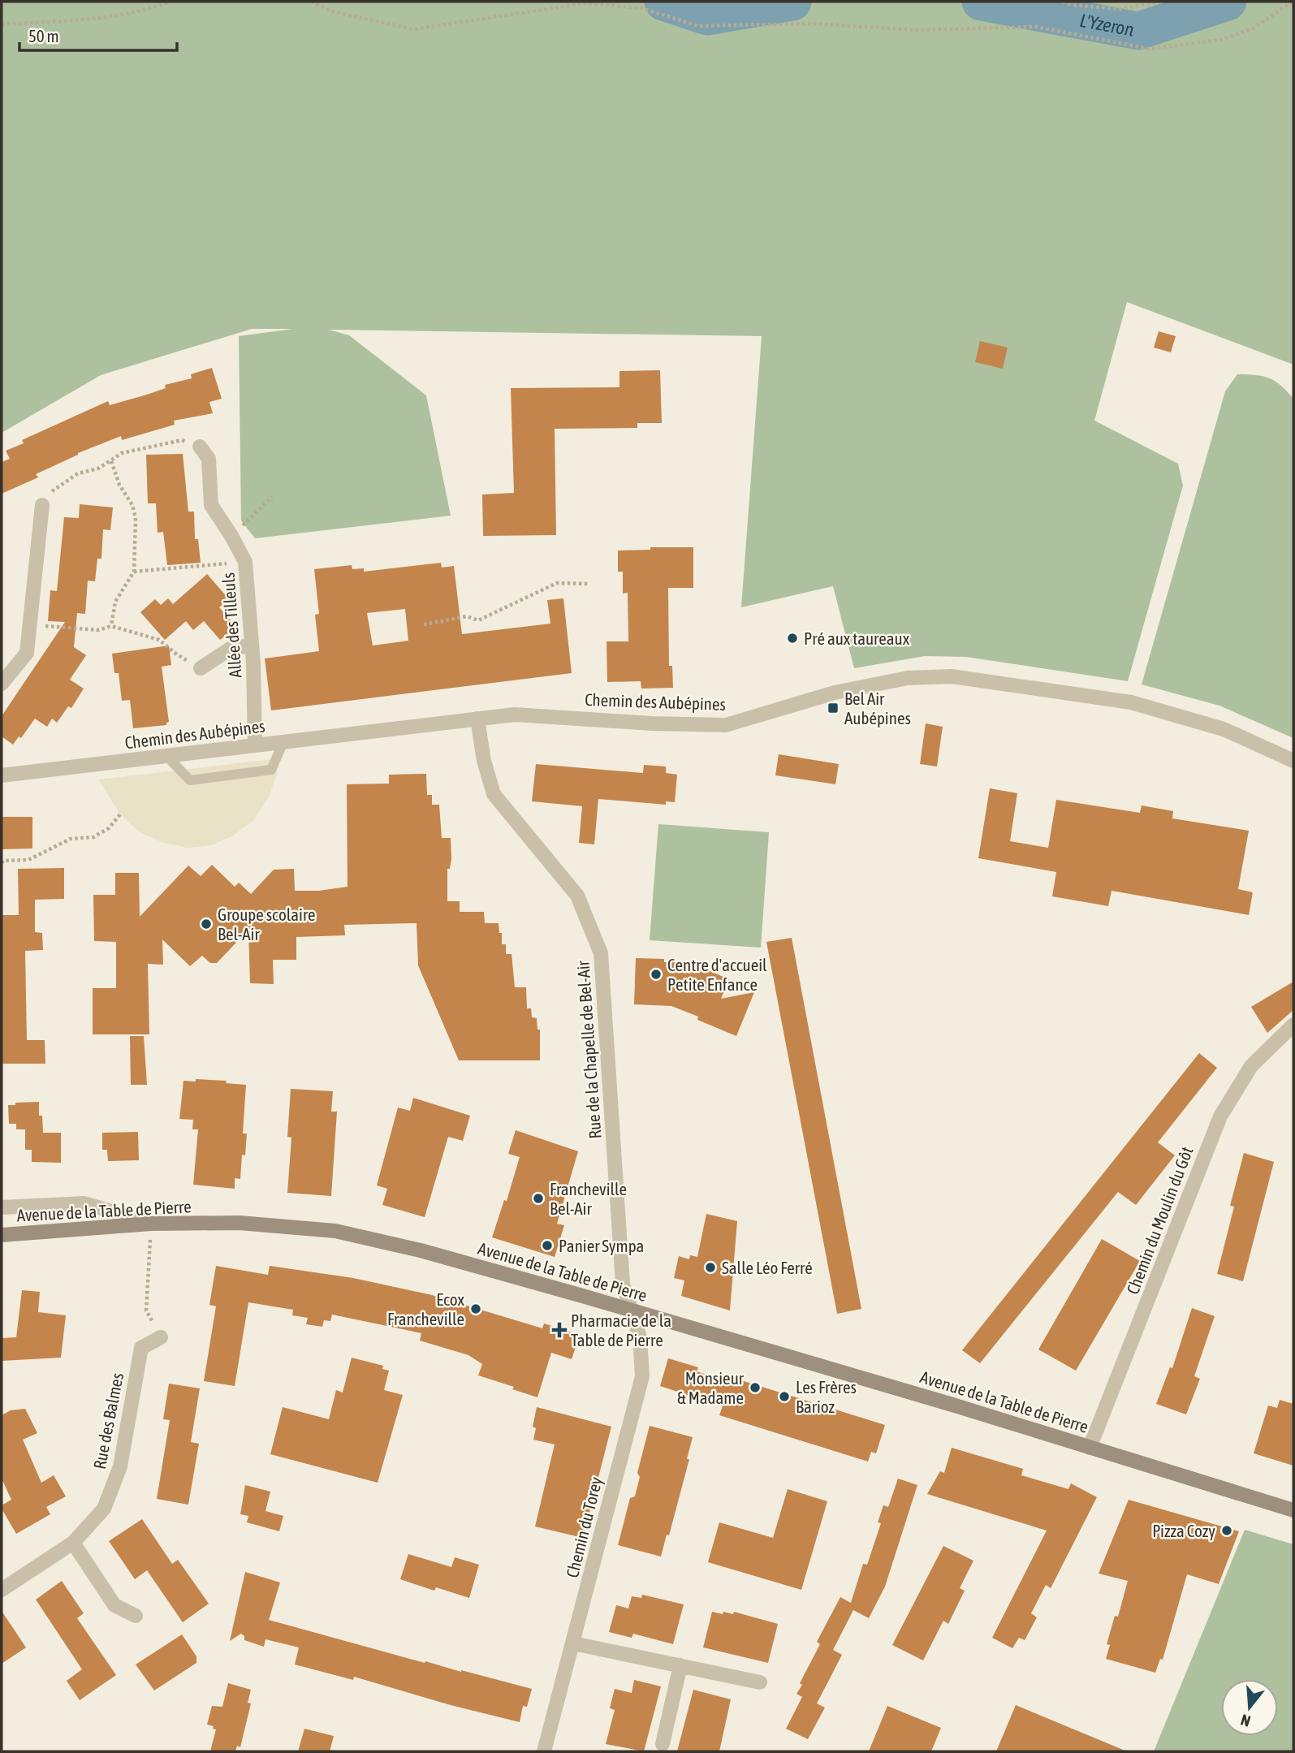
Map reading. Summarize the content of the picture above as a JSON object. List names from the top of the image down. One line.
{"streets":{"main road":["Avenue de la Table de Pierre"],"street":["Allée des Tilleuls","Chemin des Aubépines","Rue de la Chapelle de Bel-Air","Chemin du Moulin du Gôt","Rue des Balmes","Chemin du Torey"]},"crossings":[["Allée des Tilleuls","Chemin des Aubépines"],["Chemin des Aubépines","Rue de la Chapelle de Bel-Air"],["Rue de la Chapelle de Bel-Air","Avenue de la Table de Pierre"],["Rue de la Chapelle de Bel-Air","Chemin du Torey"],["Avenue de la Table de Pierre","Chemin du Moulin du Gôt"],["Avenue de la Table de Pierre","Chemin du Torey"]],"water":["L'Yzeron"],"places":{"other":["Pré aux taureaux","Groupe scolaire Bel-Air","Centre d'accueil Petite Enfance","Francheville Bel-Air","Panier Sympa","Salle Léo Ferré","Ecox Francheville","Monsieur & Madame","Les Frères Barioz","Pizza Cozy"],"transit":["Bel Air Aubépines"],"health":["Pharmacie de la Table de Pierre"]},"scale_bar":"50 m","north":"bottom"}
